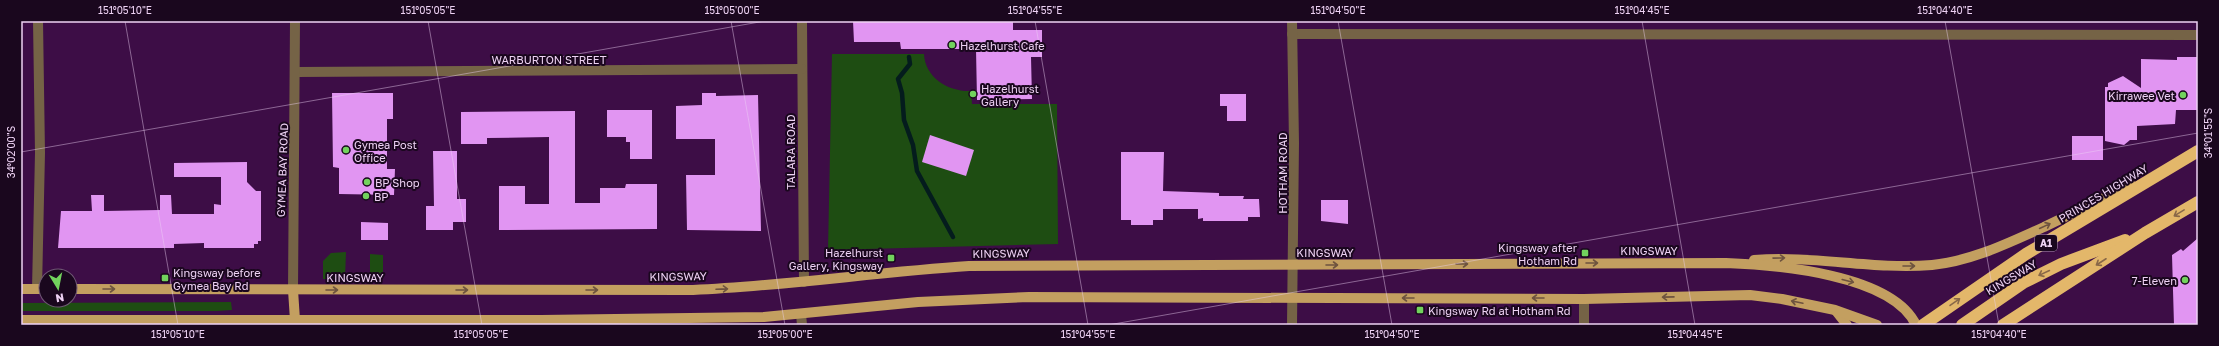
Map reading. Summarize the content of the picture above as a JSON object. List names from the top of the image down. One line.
{"streets":{"highway":["PRINCES HIGHWAY","A1","KINGSWAY"],"main road":["GYMEA BAY ROAD"],"street":["WARBURTON STREET","TALARA ROAD","HOTHAM ROAD"]},"crossings":[["WARBURTON STREET","TALARA ROAD"],["WARBURTON STREET","GYMEA BAY ROAD"],["TALARA ROAD","KINGSWAY"],["GYMEA BAY ROAD","KINGSWAY"],["HOTHAM ROAD","KINGSWAY"]],"places":{"other":["Hazelhurst Cafe","Hazelhurst Gallery","Kirrawee Vet","Gymea Post Office","BP Shop","BP","7-Eleven"],"transit":["Kingsway after Hotham Rd","Hazelhurst Gallery, Kingsway","Kingsway before Gymea Bay Rd","Kingsway Rd at Hotham Rd"]},"north":"bottom","coordinates":["151°05'10\"E","151°05'05\"E","151°05'00\"E","151°04'55\"E","151°04'50\"E","151°04'45\"E","151°04'40\"E","34°01'55\"S","34°02'00\"S"]}
